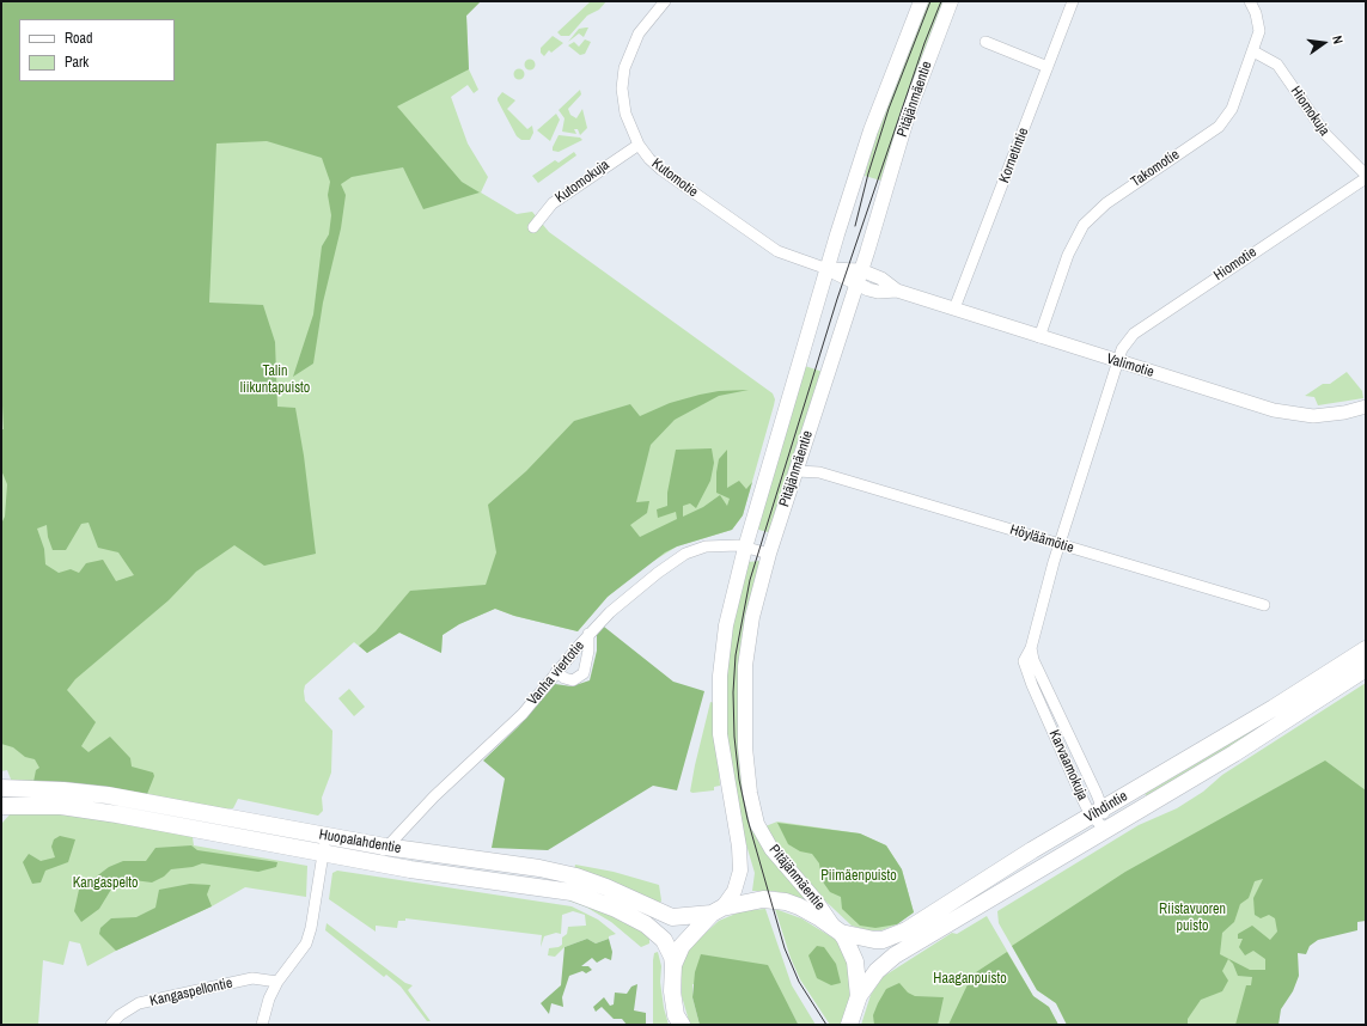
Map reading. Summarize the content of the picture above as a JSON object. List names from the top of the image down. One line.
{"streets":{"main road":["Pitäjänmäentie","Vihdintie","Huopalahdentie"],"street":["Hiomokuja","Kornetintie","Takomotie","Kutomotie","Kutomokuja","Hiomotie","Valimotie","Höyläämötie","Vanha viertotie","Karvaamokuja","Kangaspellontie"]},"crossings":[["Pitäjänmäentie","Kutomotie"],["Pitäjänmäentie","Valimotie"],["Pitäjänmäentie","Höyläämötie"],["Pitäjänmäentie","Vanha viertotie"],["Pitäjänmäentie","Vihdintie"],["Pitäjänmäentie","Huopalahdentie"],["Hiomokuja","Takomotie"],["Hiomokuja","Hiomotie"],["Kornetintie","Valimotie"],["Takomotie","Valimotie"],["Kutomotie","Kutomokuja"],["Kutomotie","Valimotie"],["Hiomotie","Valimotie"],["Hiomotie","Karvaamokuja"],["Valimotie","Karvaamokuja"],["Höyläämötie","Karvaamokuja"],["Vanha viertotie","Huopalahdentie"],["Karvaamokuja","Vihdintie"],["Vihdintie","Huopalahdentie"]],"parks":["Talin liikuntapuisto","Piimäenpuisto","Kangaspelto","Riistavuoren puisto","Haaganpuisto"],"legend":["Road","Park"],"north":"right"}
